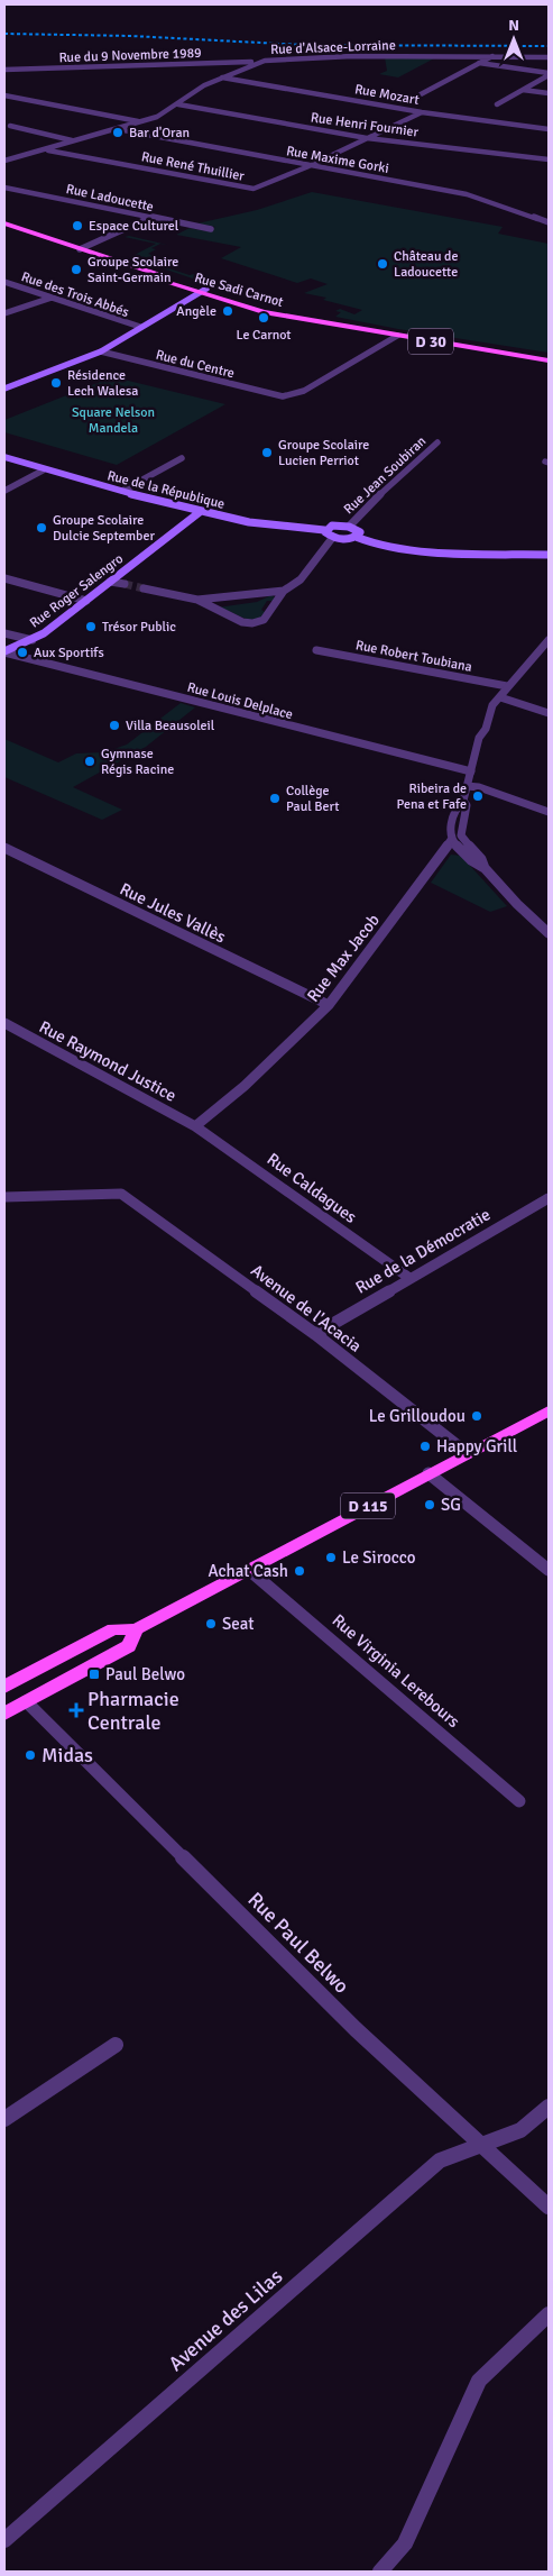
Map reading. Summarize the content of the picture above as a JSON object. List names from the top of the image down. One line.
{"streets":{"main road":["Rue Sadi Carnot","D 30","Rue de la République","Rue Roger Salengro","D 115"],"street":["Rue d'Alsace-Lorraine","Rue du 9 Novembre 1989","Rue Mozart","Rue Henri Fournier","Rue Maxime Gorki","Rue René Thuillier","Rue Ladoucette","Rue des Trois Abbés","Rue du Centre","Rue Jean Soubiran","Rue Robert Toubiana","Rue Louis Delplace","Rue Jules Vallès","Rue Max Jacob","Rue Raymond Justice","Rue Caldagues","Rue de la Démocratie","Avenue de l'Acacia","Rue Virginia Lerebours","Rue Paul Belwo","Avenue des Lilas"]},"crossings":[["Rue d'Alsace-Lorraine","Rue du 9 Novembre 1989"],["Rue d'Alsace-Lorraine","Rue Mozart"],["Rue d'Alsace-Lorraine","Rue Henri Fournier"],["Rue d'Alsace-Lorraine","Rue Maxime Gorki"],["Rue d'Alsace-Lorraine","Rue René Thuillier"],["Rue Mozart","Rue René Thuillier"],["Rue Henri Fournier","Rue René Thuillier"],["Rue Maxime Gorki","Rue René Thuillier"],["Rue Sadi Carnot","Rue du Centre"],["Rue Jean Soubiran","Rue de la République"],["Rue de la République","Rue Roger Salengro"],["Rue Roger Salengro","Rue Louis Delplace"],["Rue Jules Vallès","Rue Max Jacob"],["Rue Max Jacob","Rue Raymond Justice"],["Rue Max Jacob","Rue Caldagues"],["Rue Raymond Justice","Rue Caldagues"],["Rue Caldagues","Rue de la Démocratie"],["Rue de la Démocratie","Avenue de l'Acacia"],["Avenue de l'Acacia","D 115"],["D 115","Rue Virginia Lerebours"],["D 115","Rue Paul Belwo"],["Rue Paul Belwo","Avenue des Lilas"]],"parks":["Square Nelson Mandela"],"places":{"other":["Bar d'Oran","Espace Culturel","Château de Ladoucette","Groupe Scolaire Saint-Germain","Angèle","Le Carnot","Résidence Lech Walesa","Groupe Scolaire Lucien Perriot","Groupe Scolaire Dulcie September","Trésor Public","Aux Sportifs","Villa Beausoleil","Gymnase Régis Racine","Ribeira de Pena et Fafe","Collège Paul Bert","Le Grilloudou","Happy Grill","SG","Le Sirocco","Achat Cash","Seat","Midas"],"transit":["Paul Belwo"],"health":["Pharmacie Centrale"]},"north":"top"}
